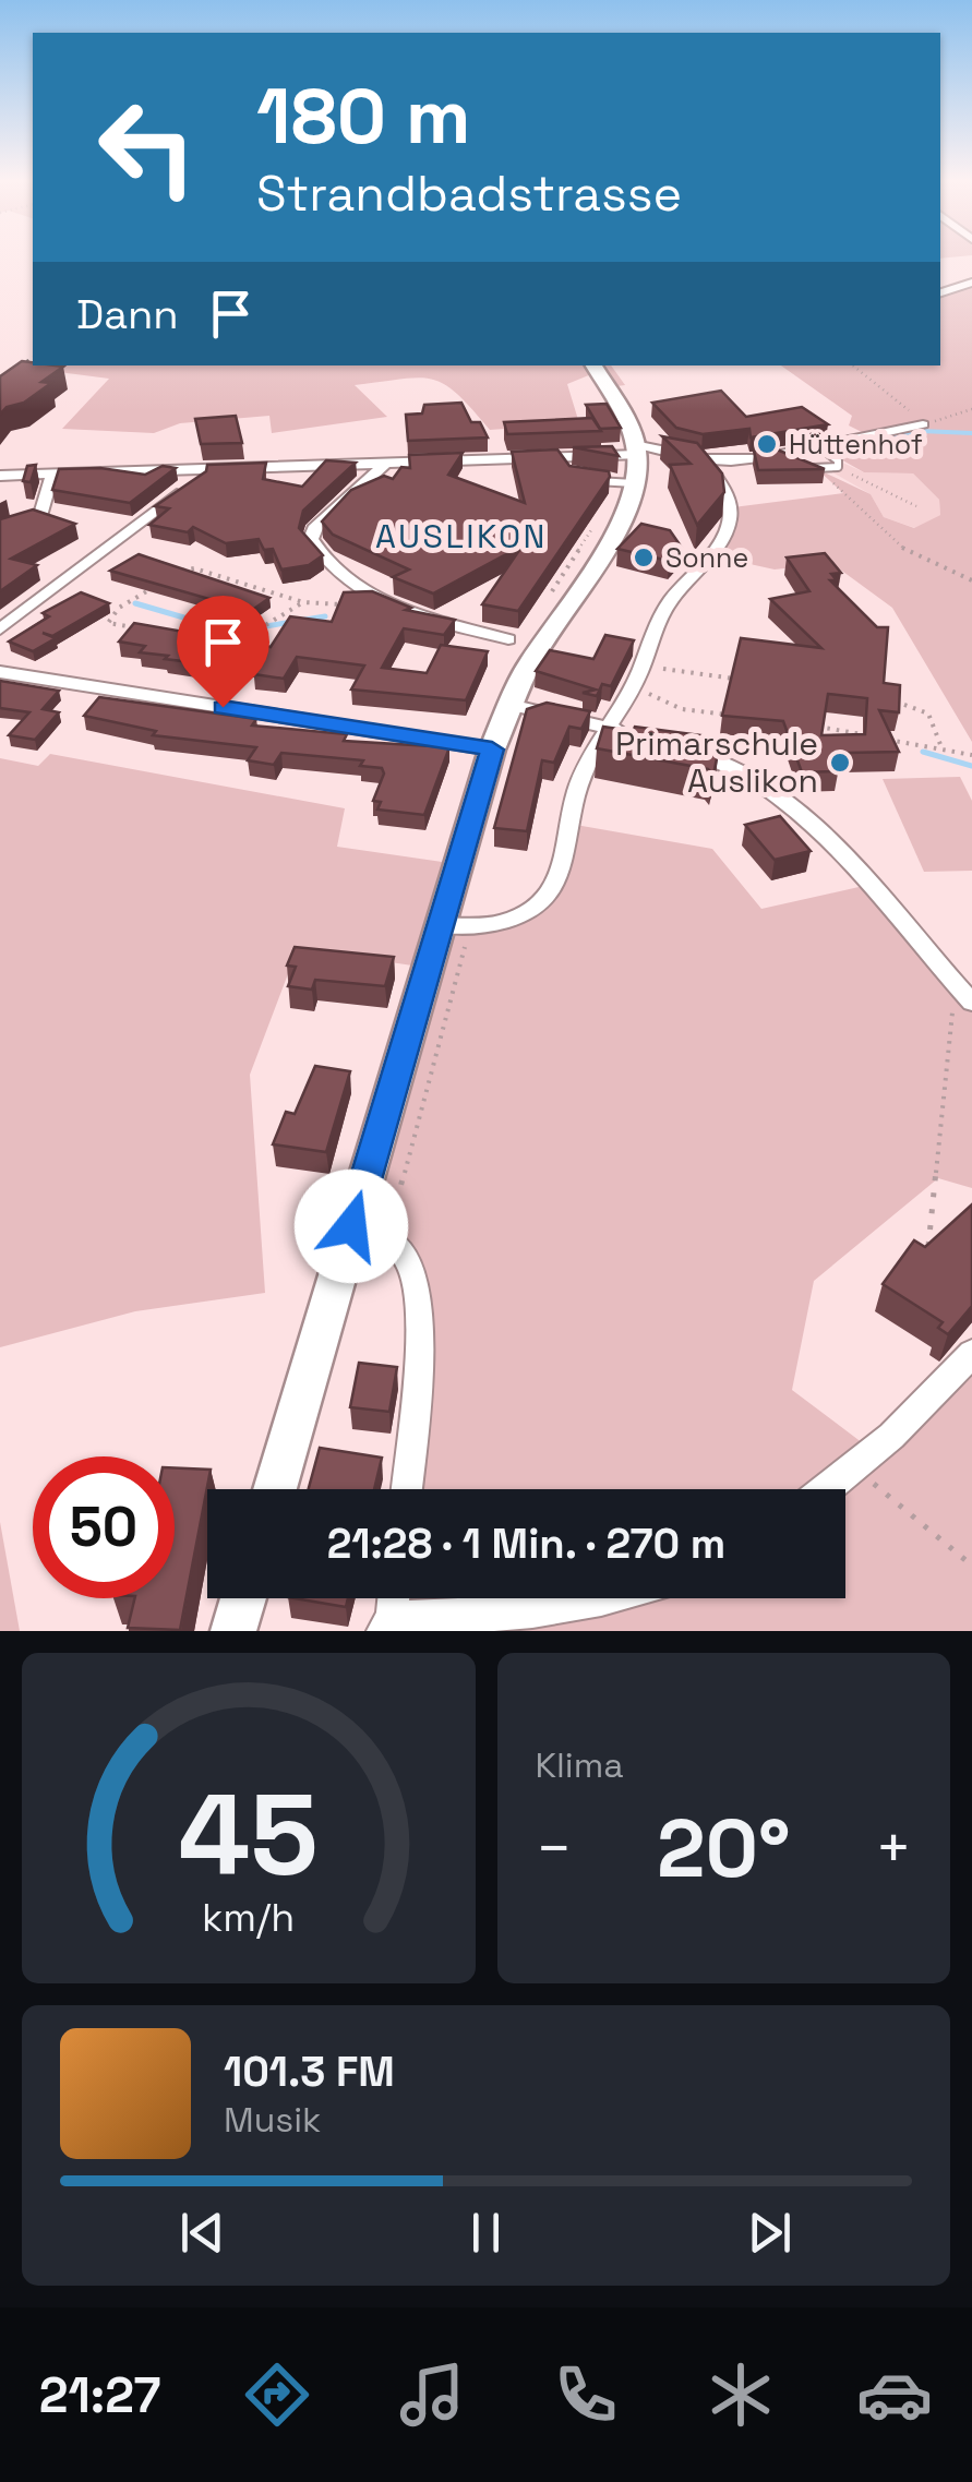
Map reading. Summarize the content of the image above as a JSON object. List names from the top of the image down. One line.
{"districts":["AUSLIKON"],"places":["Hüttenhof","Sonne","Primarschule Auslikon"],"page":{"turn":["180 m","Strandbadstrasse"],"then":"Dann","limit":"50","trip":"21:28 · 1 Min. · 270 m","tile":"Klima","heat":["−","20°","+"],"song":["101.3 FM","Musik"],"tabs":"21:27","gauge":["45","km/h"]}}
